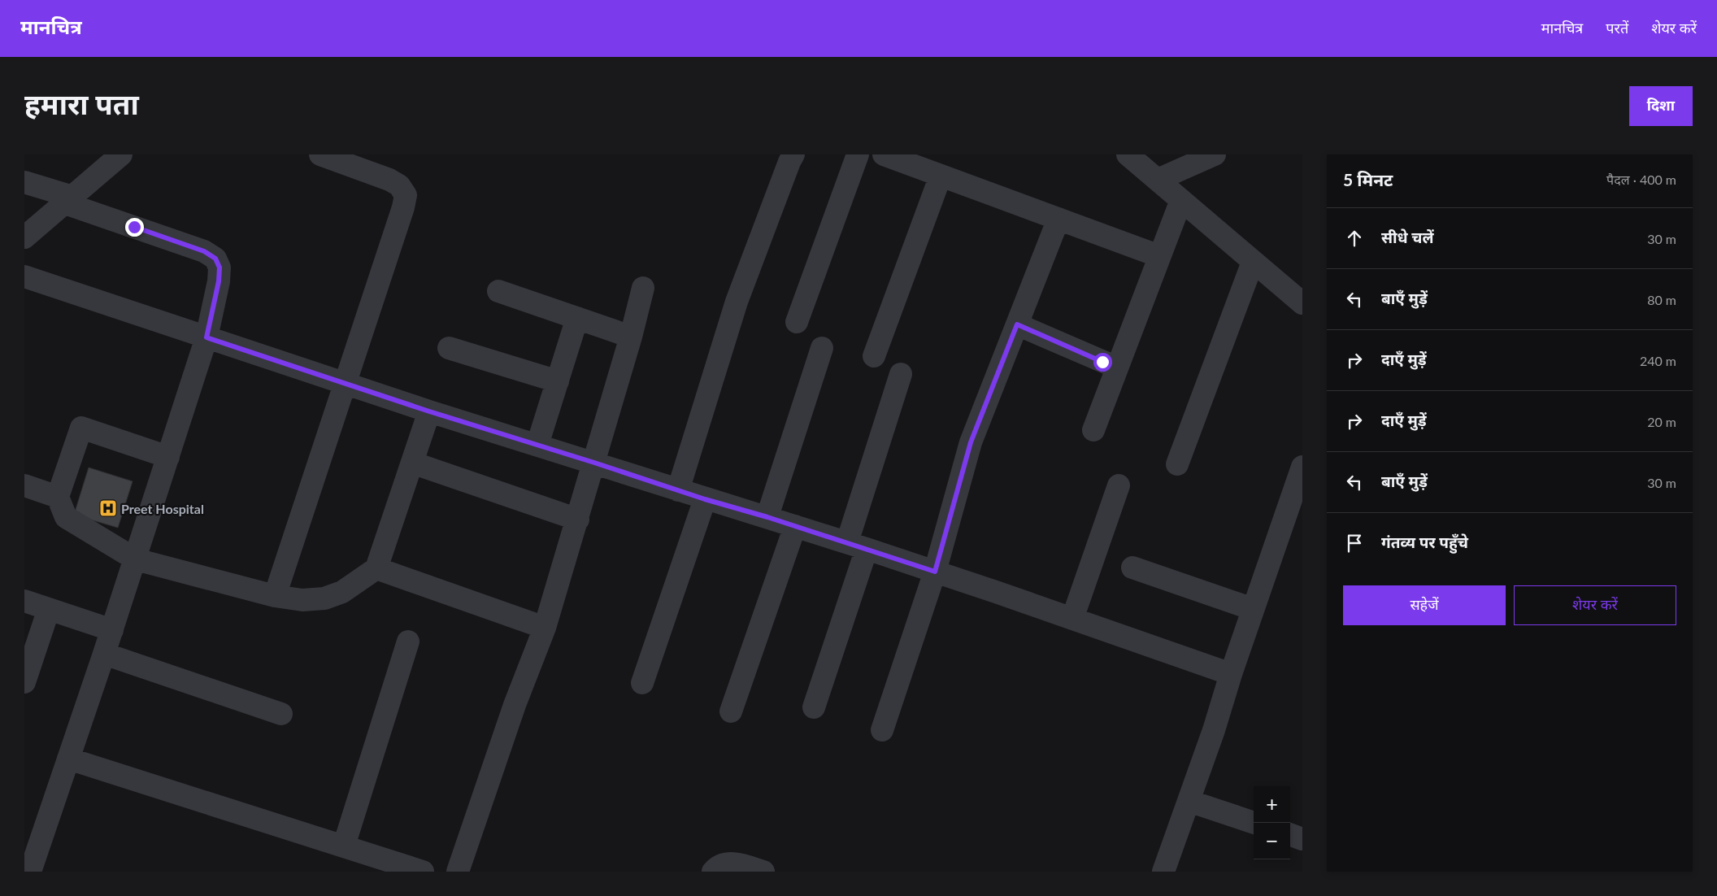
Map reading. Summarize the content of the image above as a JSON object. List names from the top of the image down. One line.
{"places":{"hospital":["Preet Hospital"]},"page":{"header":"मानचित्र","nav":["मानचित्र","परतें","शेयर करें"],"title":"हमारा पता","buttons":["दिशा",["सहेजें","शेयर करें"]],"heading":["5 मिनट","पैदल · 400 m"],"list":[["सीधे चलें","30 m"],["बाएँ मुड़ें","80 m"],["दाएँ मुड़ें","240 m"],["दाएँ मुड़ें","20 m"],["बाएँ मुड़ें","30 m"],"गंतव्य पर पहुँचे"],"map_buttons":["+","−"]}}
